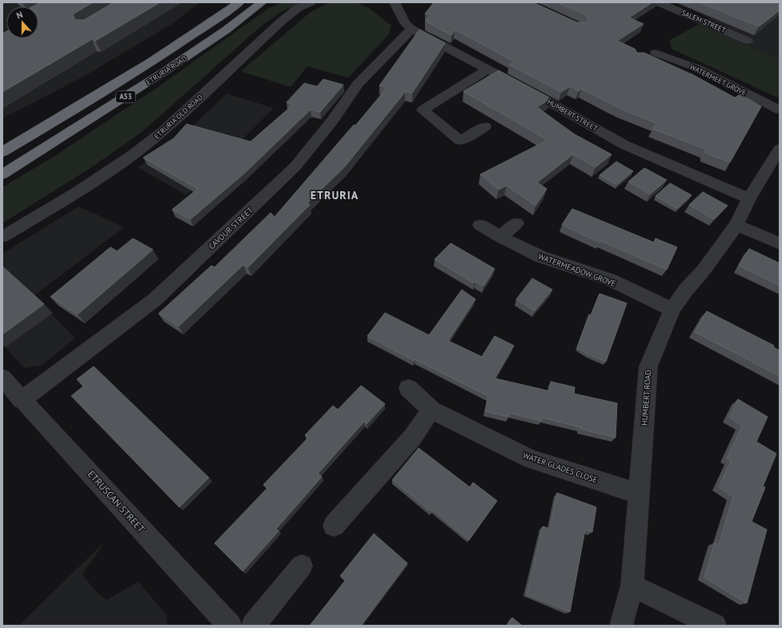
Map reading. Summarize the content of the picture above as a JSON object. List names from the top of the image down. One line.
{"streets":{"highway":["ETRURIA ROAD","A53"],"street":["SALEM STREET","WATERMEET GROVE","HUMBERT STREET","ETRURIA OLD ROAD","CAVOUR STREET","WATERMEADOW GROVE","HUMBERT ROAD","WATER GLADES CLOSE","ETRUSCAN STREET"]},"crossings":[["HUMBERT STREET","CAVOUR STREET"],["HUMBERT STREET","HUMBERT ROAD"],["CAVOUR STREET","ETRUSCAN STREET"],["WATERMEADOW GROVE","HUMBERT ROAD"],["HUMBERT ROAD","WATER GLADES CLOSE"]],"districts":["ETRURIA"],"north":"top"}
